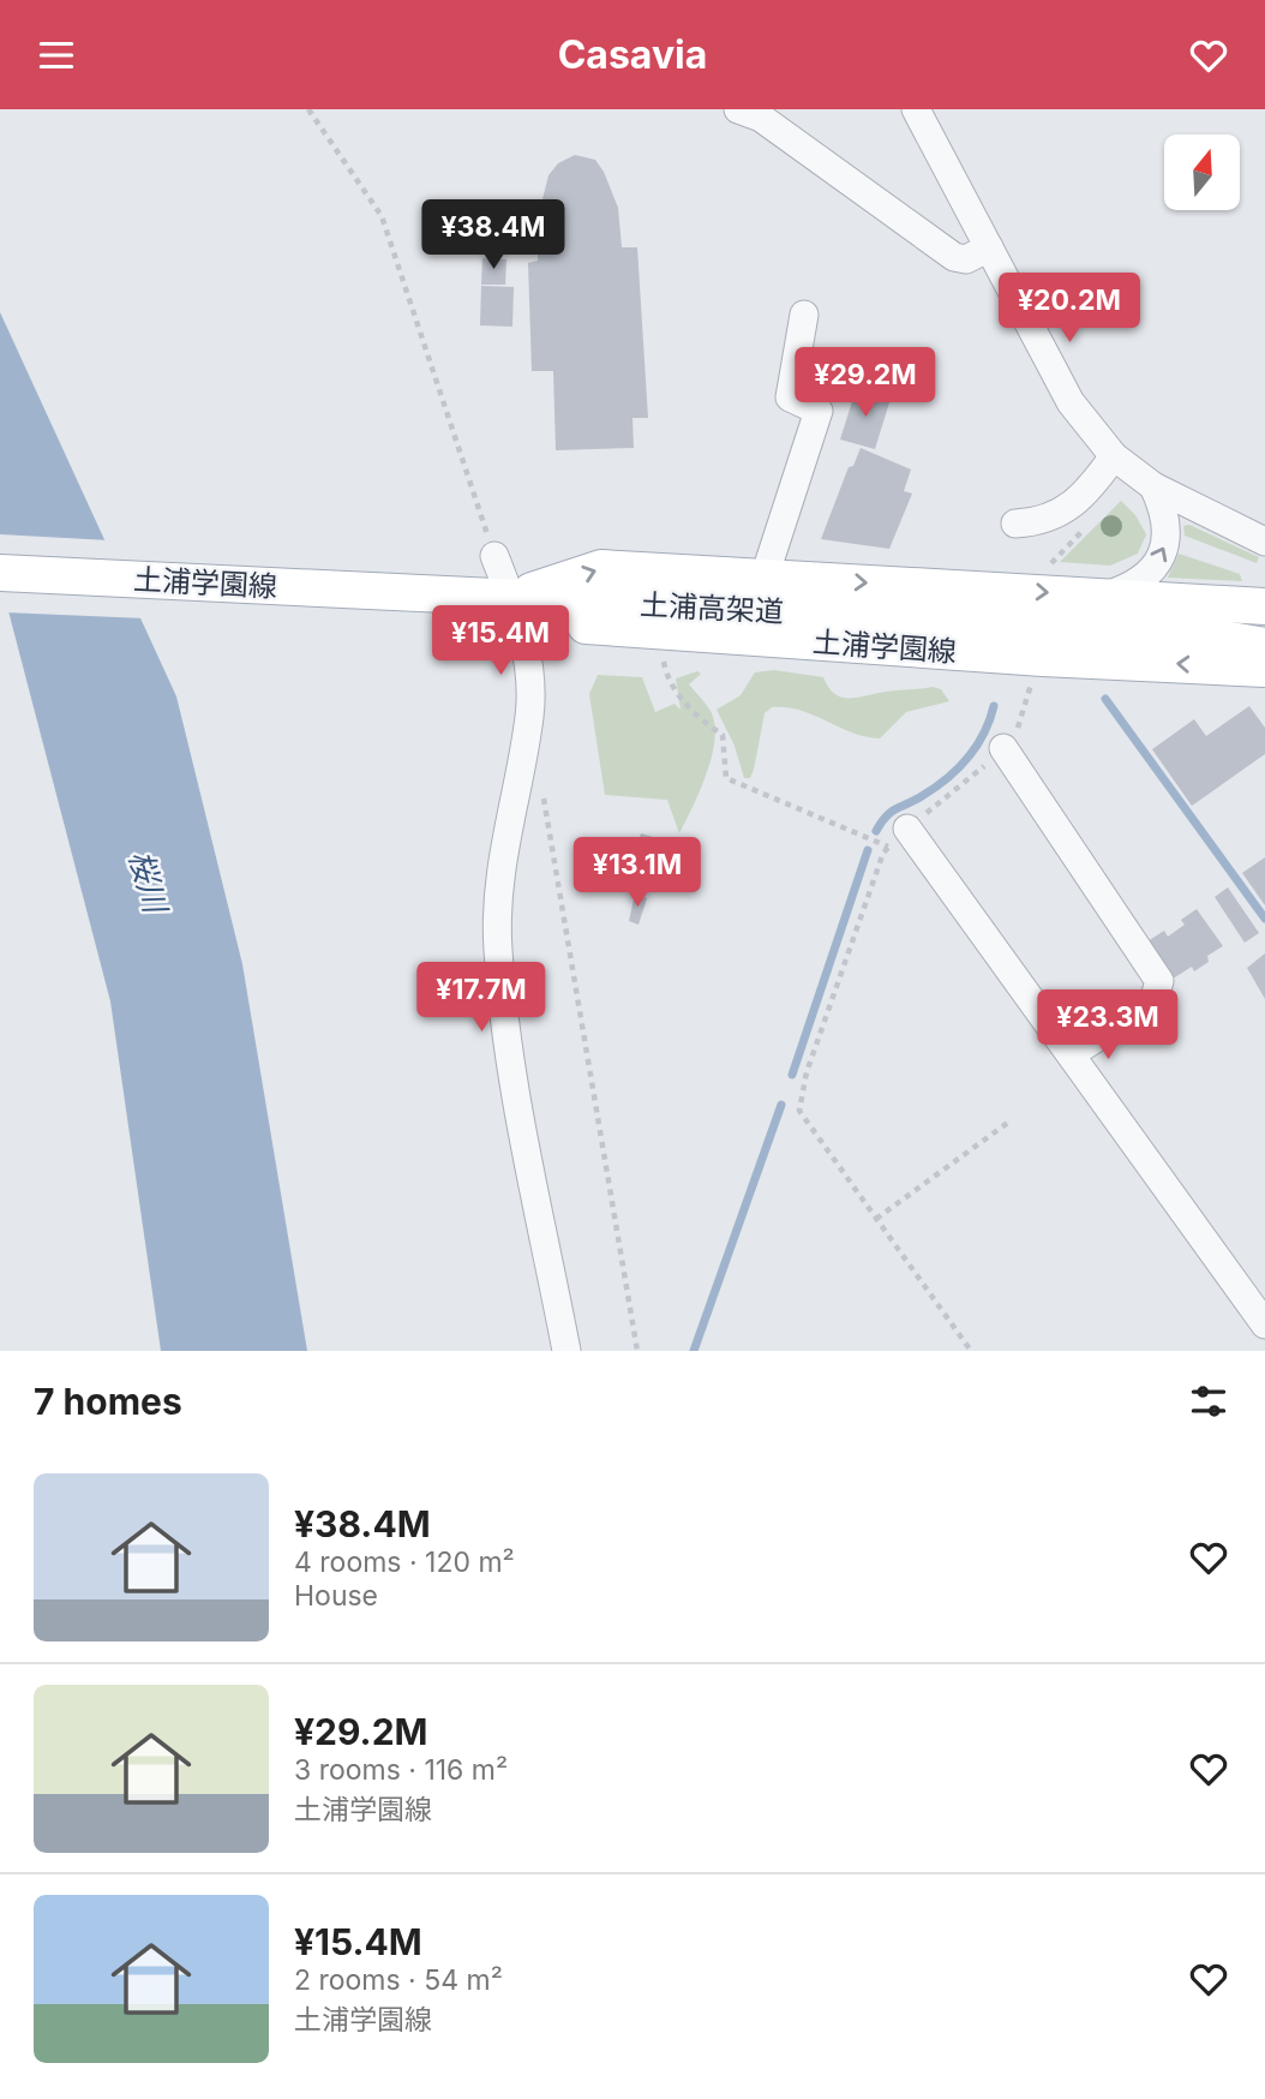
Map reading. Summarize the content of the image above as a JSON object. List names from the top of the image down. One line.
{"streets":{"main road":["土浦学園線","土浦高架道"]},"crossings":[["土浦学園線","土浦高架道"]],"water":["桜川"],"north":"top","page":{"header":"Casavia","price":["¥38.4M","¥20.2M","¥29.2M","¥15.4M","¥13.1M","¥17.7M","¥23.3M"],"heading":"7 homes","list":[{"name":"¥38.4M","note":"4 rooms · 120 m² · House"},{"name":"¥29.2M","note":"3 rooms · 116 m² · 土浦学園線"},{"name":"¥15.4M","note":"2 rooms · 54 m² · 土浦学園線"}]}}
